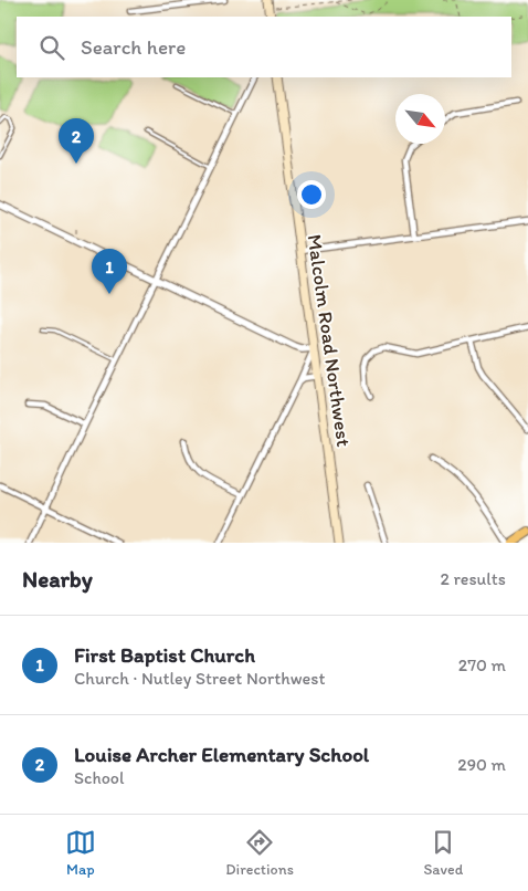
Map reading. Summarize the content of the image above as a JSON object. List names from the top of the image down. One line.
{"streets":{"main road":["Malcolm Road Northwest"]},"north":"bottom right","page":{"search":"Search here","pins":["2","1"],"heading":["Nearby","2 results"],"list":[{"mark":"1","name":"First Baptist Church","note":"Church · Nutley Street Northwest","value":"270 m"},{"mark":"2","name":"Louise Archer Elementary School","note":"School","value":"290 m"}],"nav":["Map","Directions","Saved"]}}
